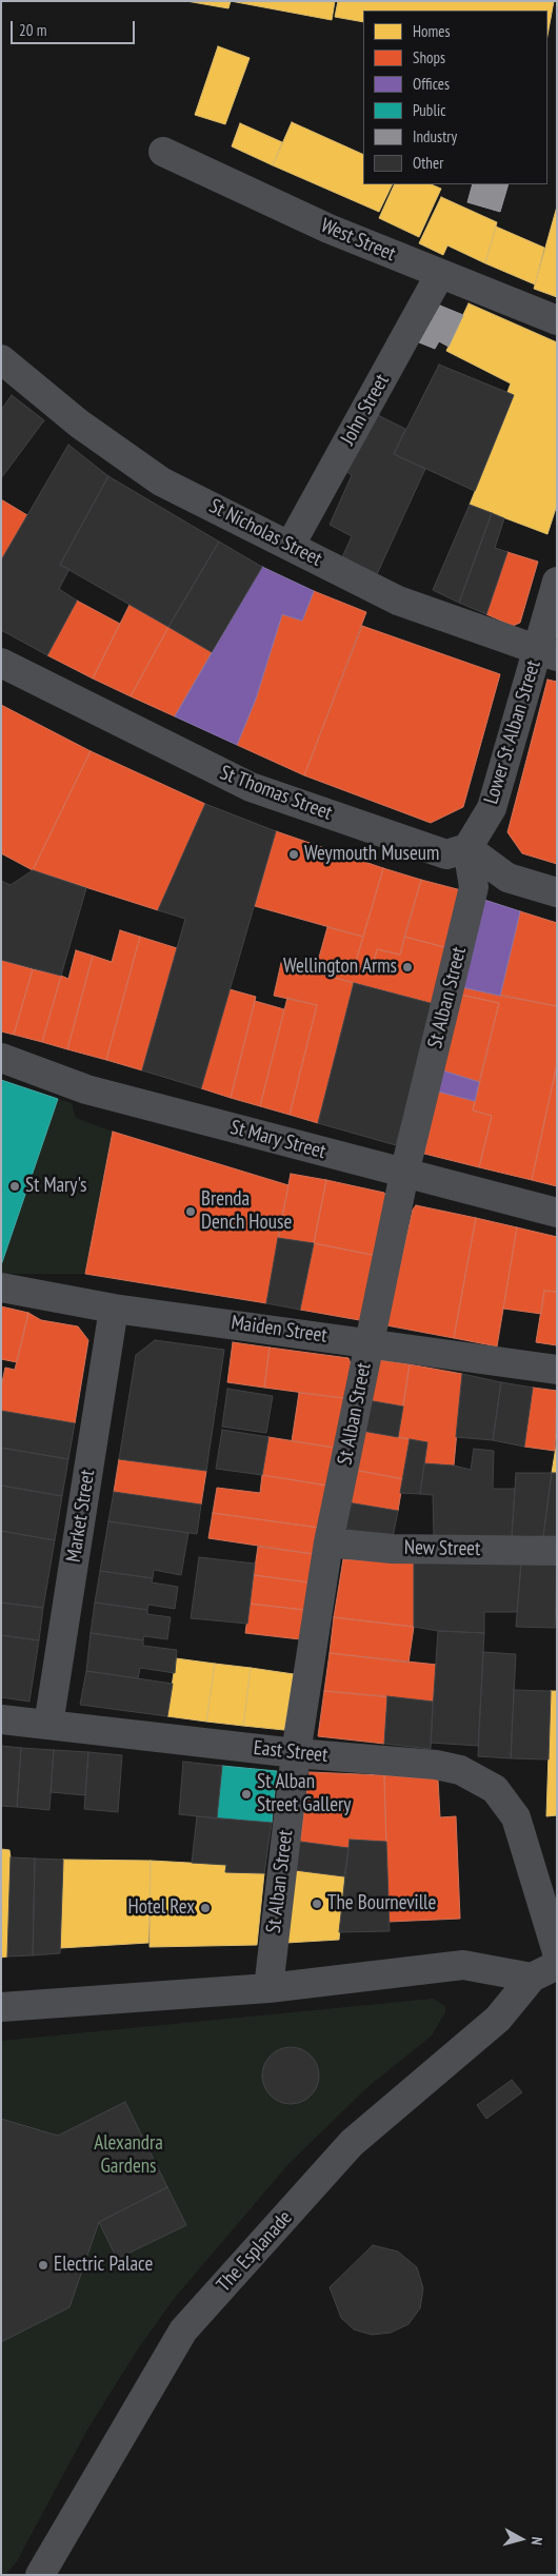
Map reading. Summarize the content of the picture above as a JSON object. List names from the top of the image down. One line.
{"streets":{"street":["West Street","John Street","St Nicholas Street","Lower St Alban Street","St Thomas Street","St Alban Street","St Mary Street","Maiden Street","Market Street","New Street","East Street","The Esplanade"]},"crossings":[["West Street","John Street"],["John Street","St Nicholas Street"],["St Nicholas Street","Lower St Alban Street"],["Lower St Alban Street","St Thomas Street"],["Lower St Alban Street","St Alban Street"],["St Thomas Street","St Alban Street"],["St Alban Street","St Mary Street"],["St Alban Street","Maiden Street"],["St Alban Street","New Street"],["St Alban Street","East Street"],["Maiden Street","Market Street"],["Market Street","East Street"]],"parks":["Alexandra Gardens"],"places":["Weymouth Museum","Wellington Arms","St Mary's","Brenda Dench House","St Alban Street Gallery","The Bourneville","Hotel Rex","Electric Palace"],"legend":["Homes","Shops","Offices","Public","Industry","Other"],"scale_bar":"20 m","north":"right"}
